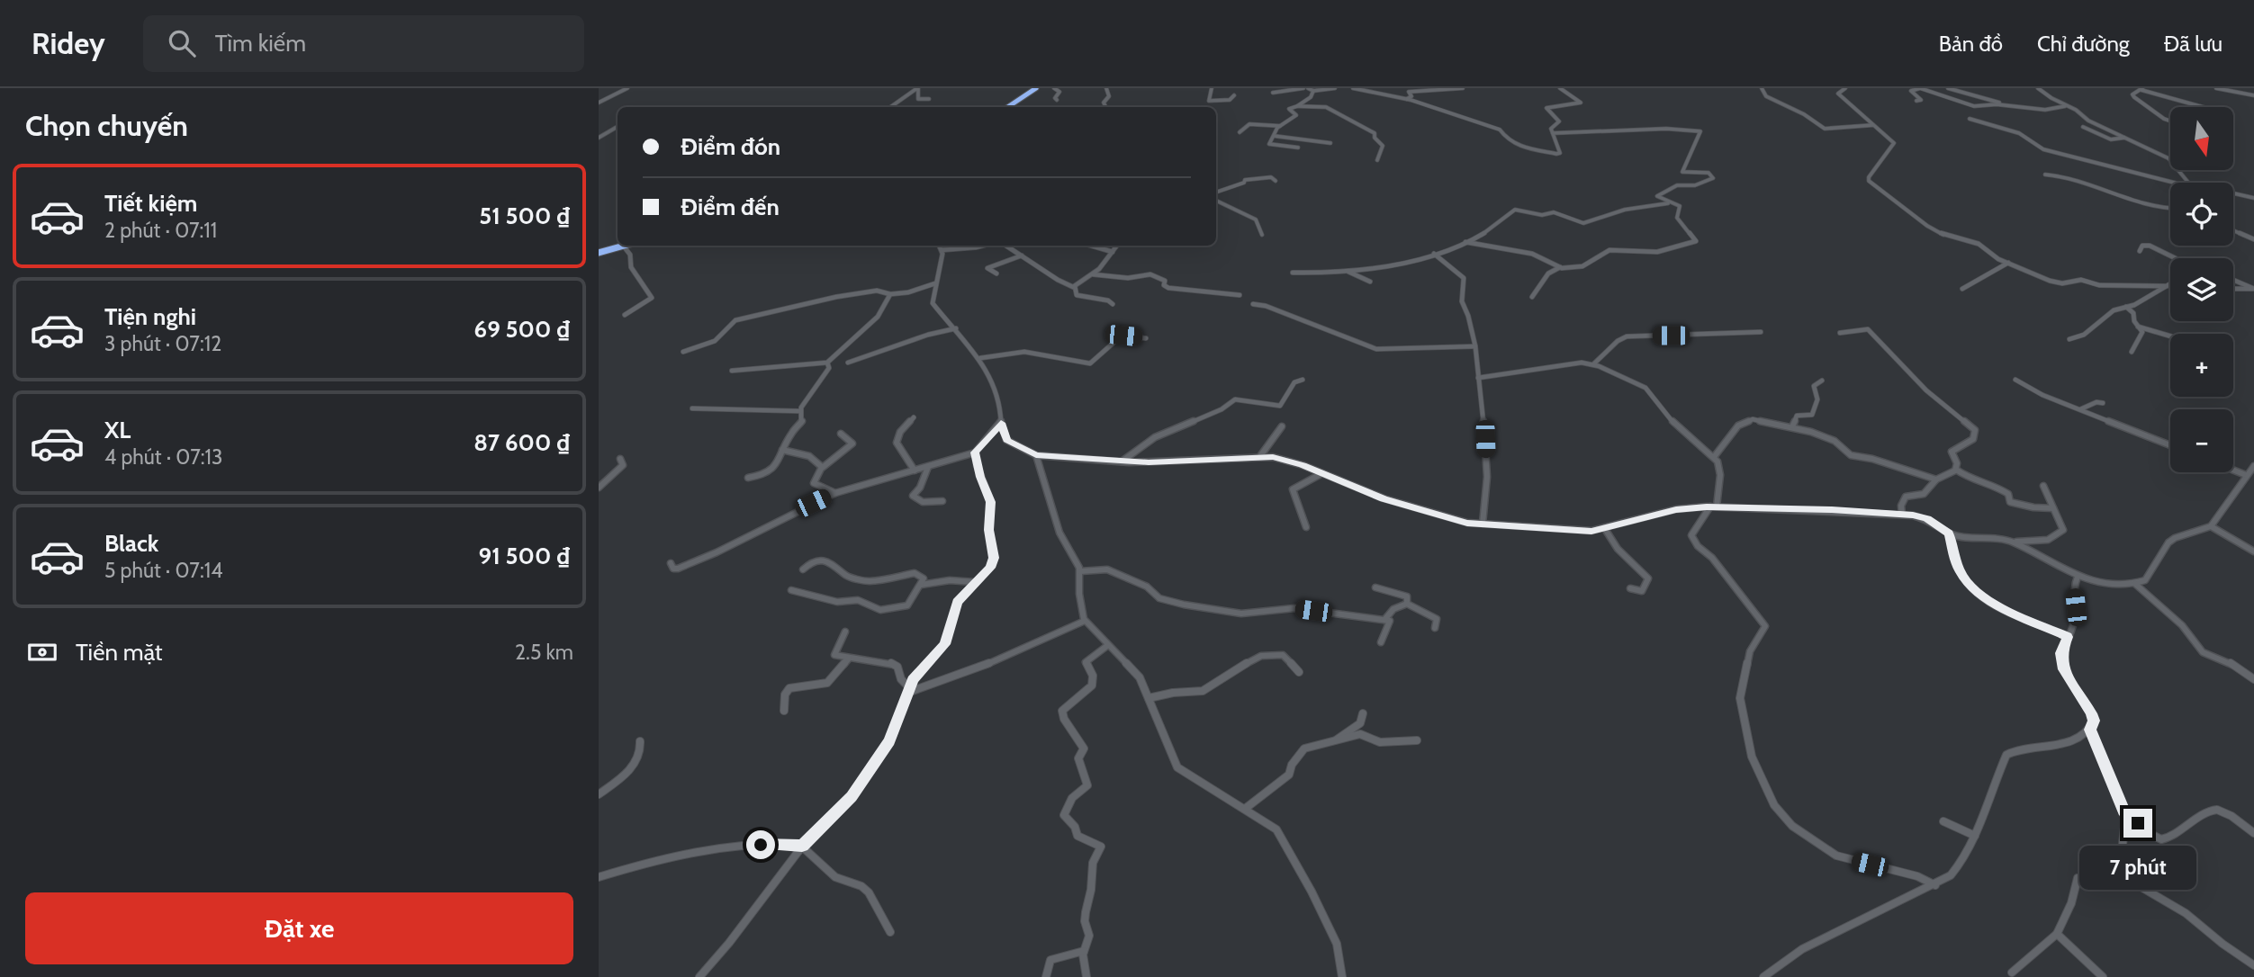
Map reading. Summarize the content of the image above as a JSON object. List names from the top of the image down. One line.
{"north":"bottom","page":{"header":"Ridey","search":"Tìm kiếm","nav":["Bản đồ","Chỉ đường","Đã lưu"],"heading":"Chọn chuyến","map_buttons":["+","−"],"banner":["Điểm đón","Điểm đến"],"list":[{"name":"Tiết kiệm","note":"2 phút · 07:11","value":"51 500 ₫"},{"name":"Tiện nghi","note":"3 phút · 07:12","value":"69 500 ₫"},{"name":"XL","note":"4 phút · 07:13","value":"87 600 ₫"},{"name":"Black","note":"5 phút · 07:14","value":"91 500 ₫"}],"pay":["Tiền mặt","2.5 km"],"bubble":"7 phút","buttons":"Đặt xe"}}
